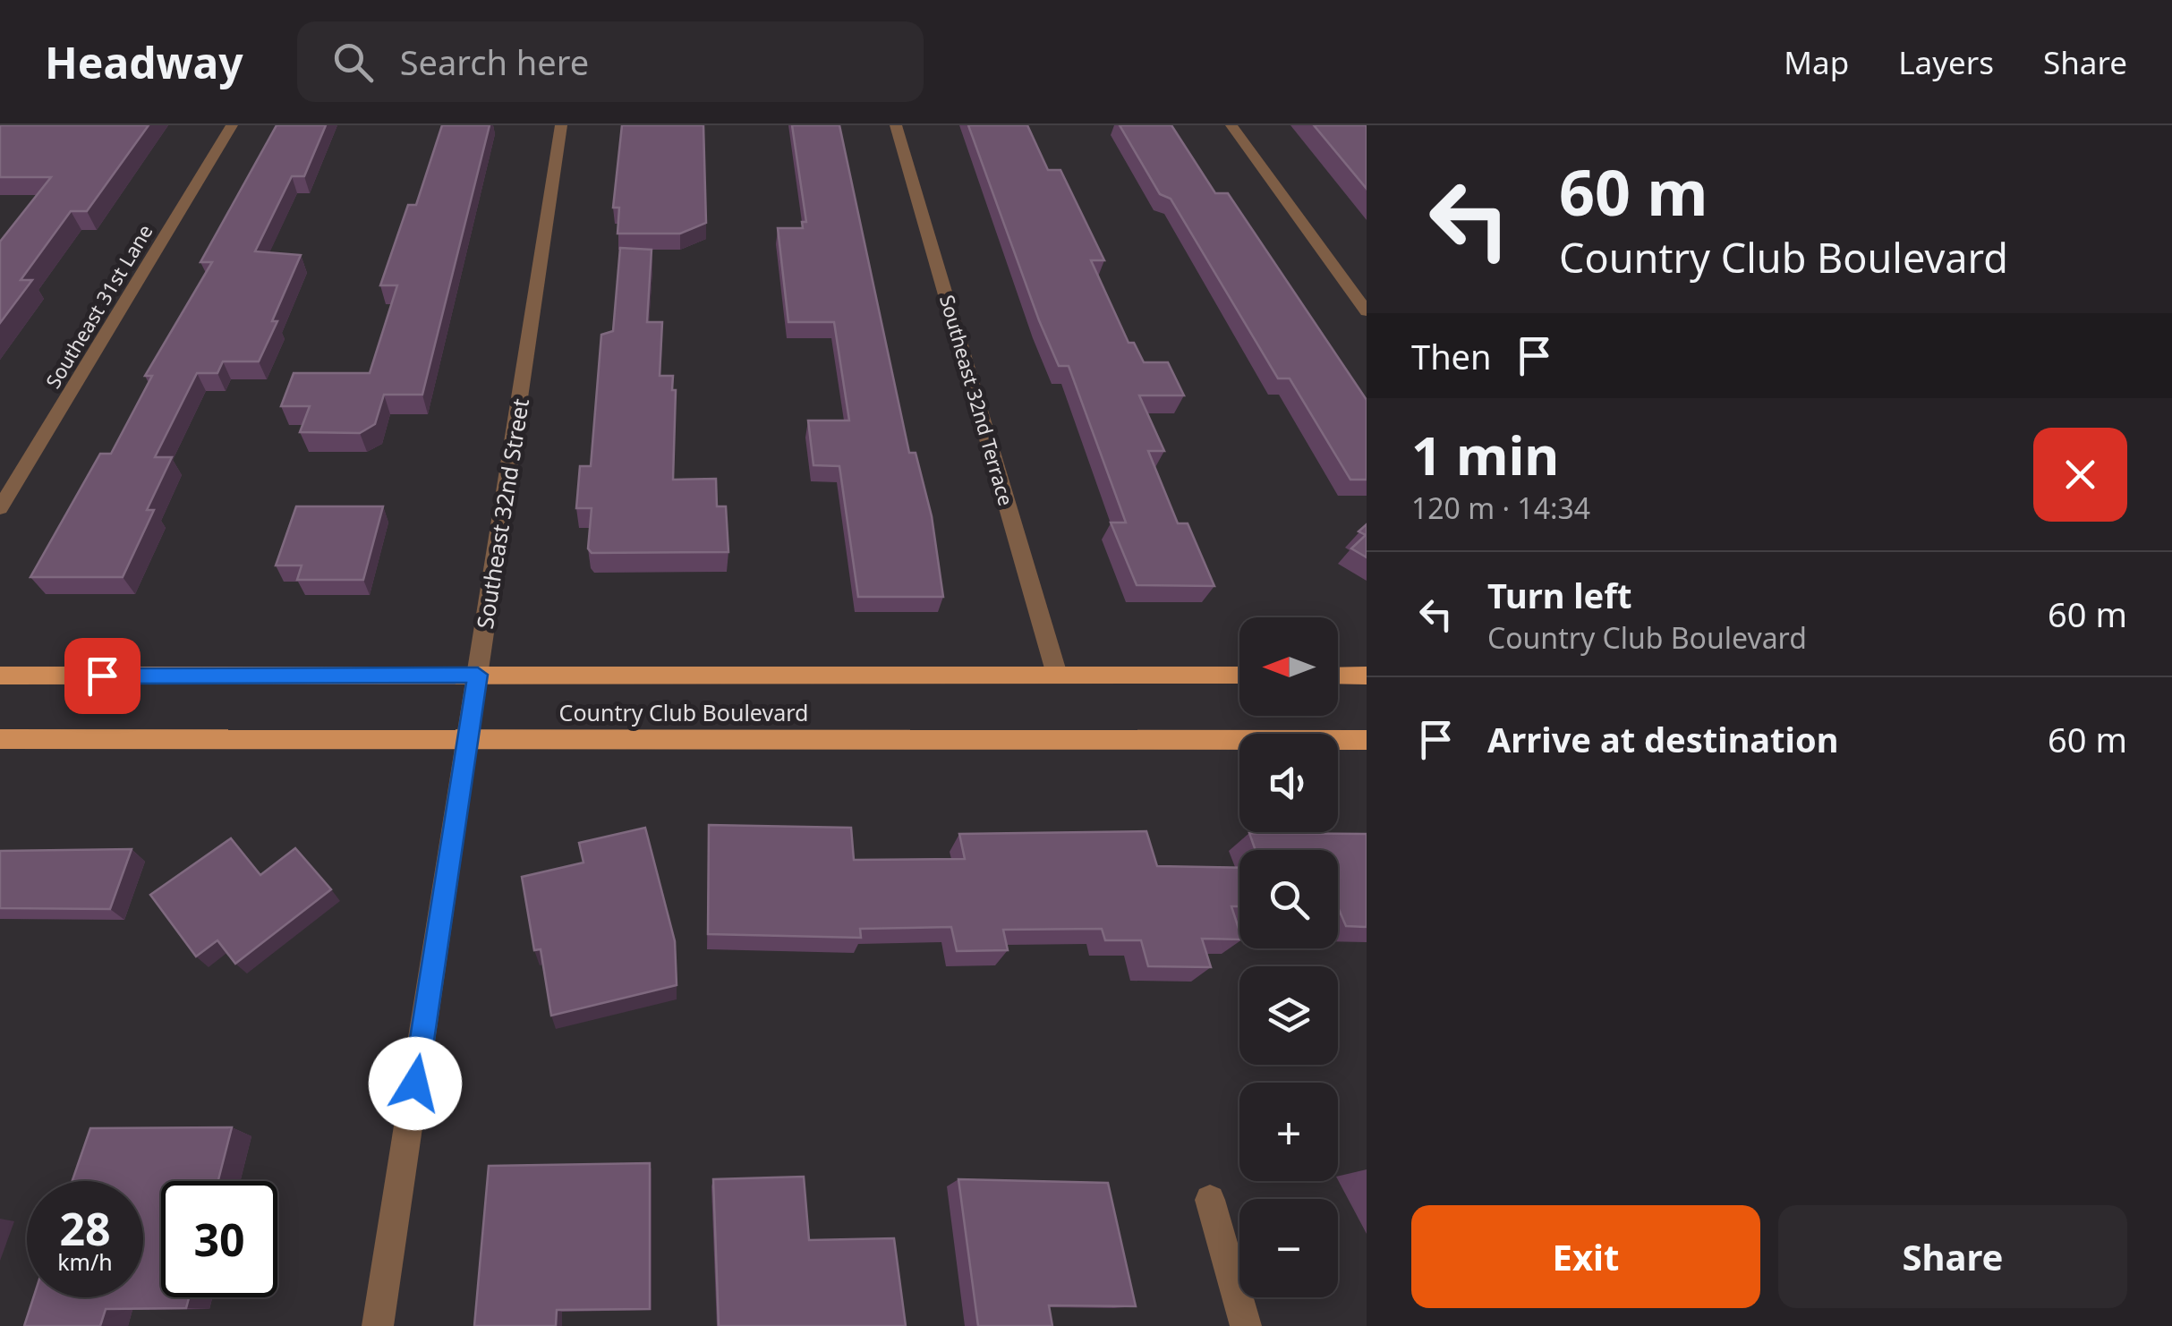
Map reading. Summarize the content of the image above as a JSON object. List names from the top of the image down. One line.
{"streets":{"main road":["Country Club Boulevard"],"street":["Southeast 31st Lane","Southeast 32nd Terrace","Southeast 32nd Street"]},"crossings":[["Southeast 32nd Terrace","Country Club Boulevard"],["Southeast 32nd Street","Country Club Boulevard"]],"north":"left","page":{"header":"Headway","search":"Search here","nav":["Map","Layers","Share"],"turn":["60 m","Country Club Boulevard"],"then":"Then","heading":["1 min","120 m · 14:34"],"list":[{"name":"Turn left","note":"Country Club Boulevard","value":"60 m"},{"name":"Arrive at destination","value":"60 m"}],"map_buttons":["+","−"],"speed":"28 km/h","limit":"30","buttons":["Exit","Share"]}}
